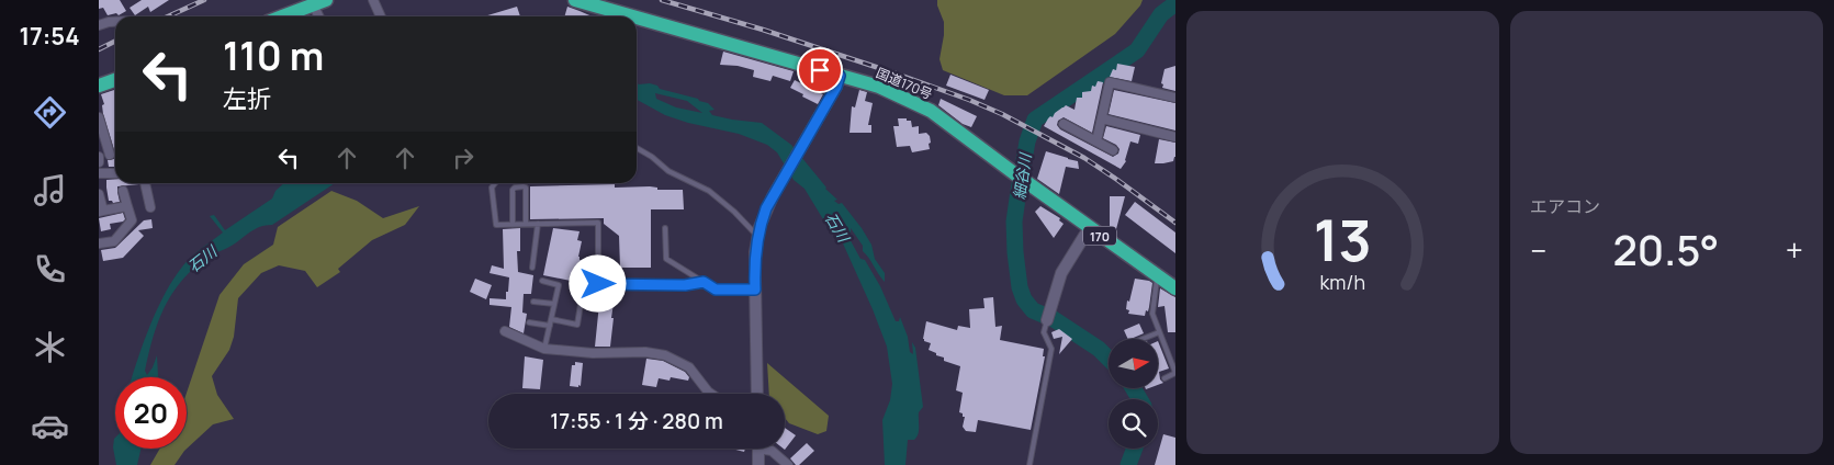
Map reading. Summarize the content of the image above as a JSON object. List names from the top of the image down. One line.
{"streets":{"highway":["国道170号","170"]},"water":["細谷川","石川"],"north":"right","page":{"tabs":"17:54","tile":"エアコン","turn":["110 m","左折"],"heat":["−","20.5°","+"],"limit":"20","trip":"17:55 · 1 分 · 280 m","gauge":["13","km/h"]}}
